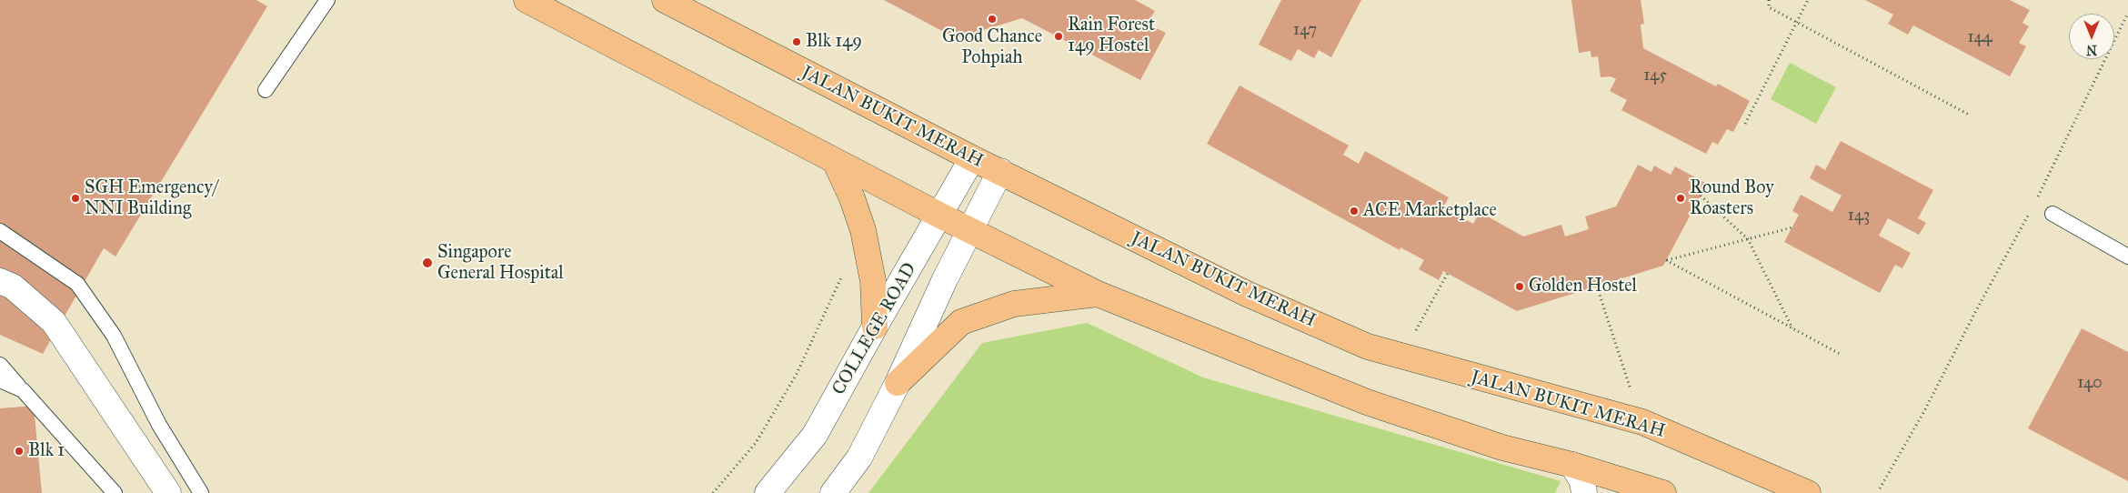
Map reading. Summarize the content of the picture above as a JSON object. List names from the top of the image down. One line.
{"streets":{"main road":["JALAN BUKIT MERAH"],"street":["COLLEGE ROAD"]},"crossings":[["JALAN BUKIT MERAH","COLLEGE ROAD"]],"places":["Good Chance Pohpiah","Rain Forest 149 Hostel","Blk 149","SGH Emergency/ NNI Building","Round Boy Roasters","ACE Marketplace","Singapore General Hospital","Golden Hostel","Blk 1"],"house_numbers":["147","144","145","143","140"],"north":"bottom"}
